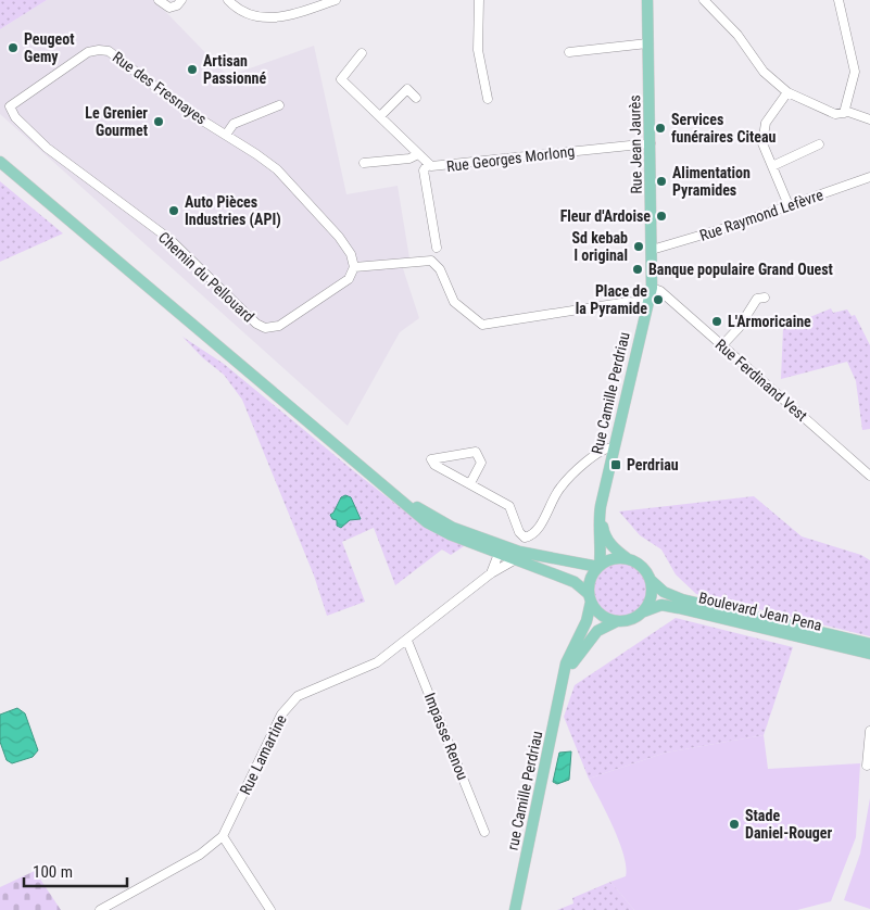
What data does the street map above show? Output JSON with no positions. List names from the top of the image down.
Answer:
{
  "streets": {
    "main road": [
      "Rue Jean Jaurès",
      "Rue Camille Perdriau",
      "Boulevard Jean Pena",
      "rue Camille Perdriau"
    ],
    "street": [
      "Rue des Fresnayes",
      "Rue Georges Morlong",
      "Rue Raymond Lefèvre",
      "Chemin du Pellouard",
      "Rue Ferdinand Vest",
      "Impasse Renou",
      "Rue Lamartine"
    ]
  },
  "crossings": [
    ["Rue des Fresnayes", "Chemin du Pellouard"],
    ["Rue Jean Jaurès", "Rue Georges Morlong"],
    ["Rue Jean Jaurès", "Rue Raymond Lefèvre"],
    ["Rue Jean Jaurès", "Rue Ferdinand Vest"],
    ["Rue Jean Jaurès", "Rue Camille Perdriau"],
    ["Rue Ferdinand Vest", "Rue Camille Perdriau"],
    ["Rue Camille Perdriau", "Boulevard Jean Pena"],
    ["Rue Camille Perdriau", "rue Camille Perdriau"],
    ["Boulevard Jean Pena", "rue Camille Perdriau"],
    ["Impasse Renou", "Rue Lamartine"]
  ],
  "places": {
    "other": [
      "Peugeot Gemy",
      "Artisan Passionné",
      "Le Grenier Gourmet",
      "Services funéraires Citeau",
      "Alimentation Pyramides",
      "Auto Pièces Industries (API)",
      "Fleur d'Ardoise",
      "Sd kebab l original",
      "Banque populaire Grand Ouest",
      "Place de la Pyramide",
      "L'Armoricaine",
      "Stade Daniel-Rouger"
    ],
    "transit": ["Perdriau"]
  },
  "scale_bar": "100 m"
}
